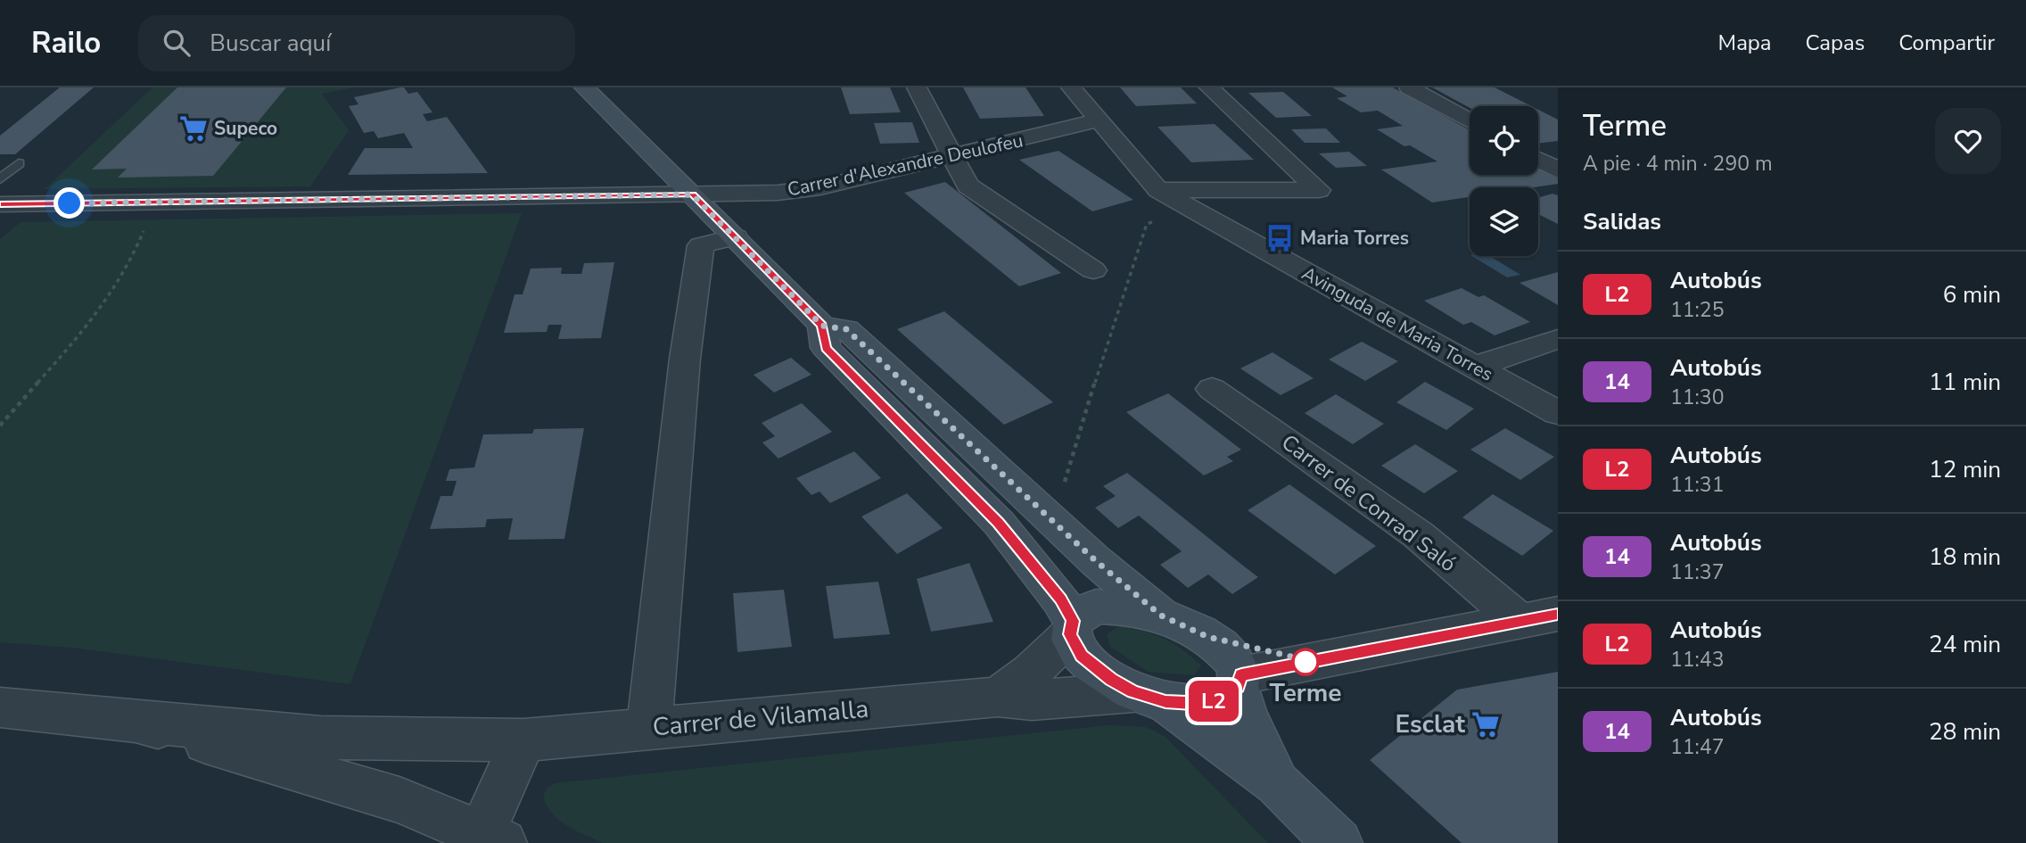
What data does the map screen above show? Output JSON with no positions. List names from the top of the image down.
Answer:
{
  "streets": {
    "street": [
      "Carrer d'Alexandre Deulofeu",
      "Avinguda de Maria Torres",
      "Carrer de Conrad Saló",
      "Carrer de Vilamalla"
    ]
  },
  "crossings": [
    ["Carrer d'Alexandre Deulofeu", "Avinguda de Maria Torres"]
  ],
  "places": {
    "supermarket": ["Supeco", "Esclat"],
    "bus stop": ["Maria Torres"],
    "other": ["Terme"]
  },
  "lines": ["bus line L2"],
  "page": {
    "header": "Railo",
    "search": "Buscar aquí",
    "nav": ["Mapa", "Capas", "Compartir"],
    "on_map": "L2",
    "heading": [
      ["Terme", "A pie · 4 min · 290 m"],
      "Salidas"
    ],
    "list": [
      {
        "mark": "L2",
        "name": "Autobús",
        "note": "11:25",
        "value": "6 min"
      },
      {
        "mark": "14",
        "name": "Autobús",
        "note": "11:30",
        "value": "11 min"
      },
      {
        "mark": "L2",
        "name": "Autobús",
        "note": "11:31",
        "value": "12 min"
      },
      {
        "mark": "14",
        "name": "Autobús",
        "note": "11:37",
        "value": "18 min"
      },
      {
        "mark": "L2",
        "name": "Autobús",
        "note": "11:43",
        "value": "24 min"
      },
      {
        "mark": "14",
        "name": "Autobús",
        "note": "11:47",
        "value": "28 min"
      }
    ]
  }
}
